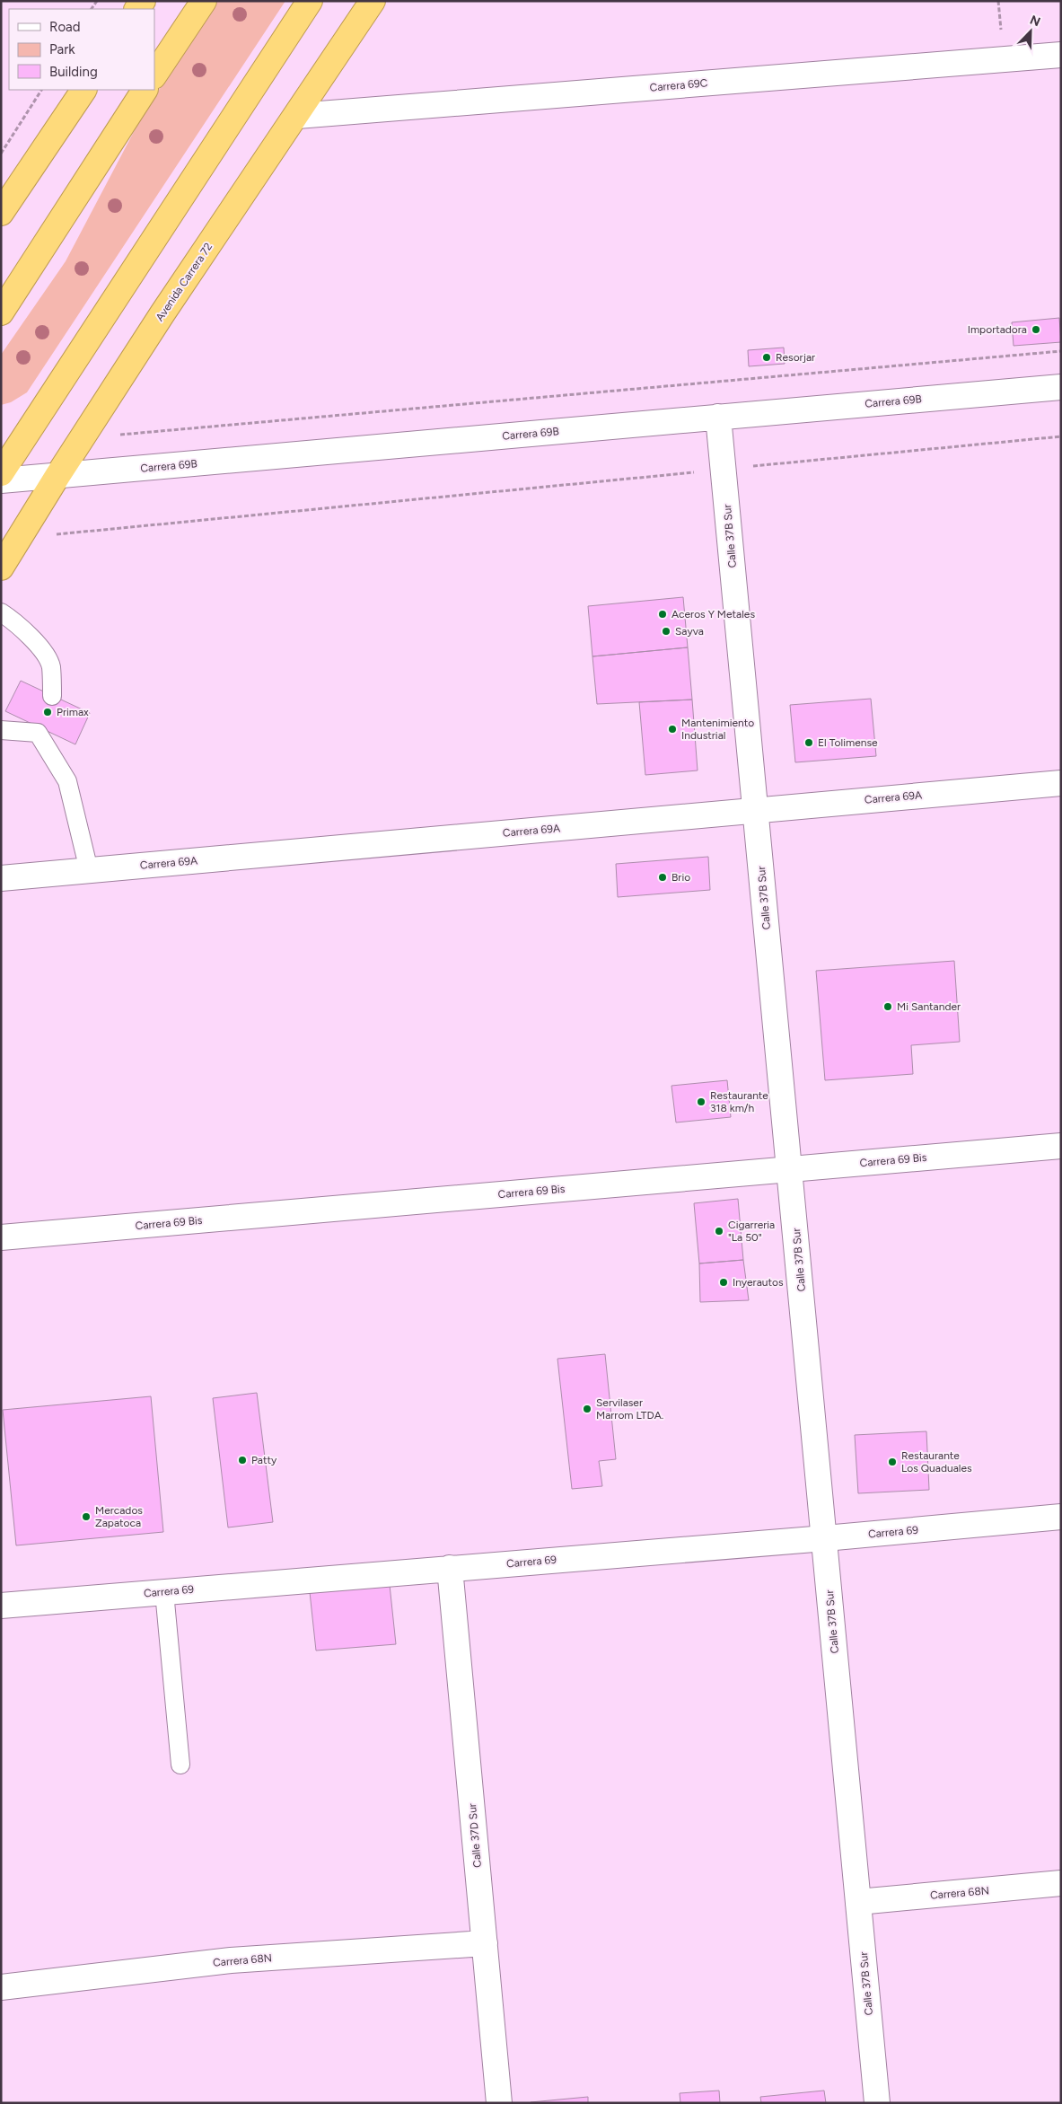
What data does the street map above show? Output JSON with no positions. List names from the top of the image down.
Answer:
{
  "streets": {
    "highway": ["Avenida Carrera 72"],
    "street": [
      "Carrera 69C",
      "Carrera 69B",
      "Calle 37B Sur",
      "Carrera 69A",
      "Carrera 69 Bis",
      "Carrera 69",
      "Calle 37D Sur",
      "Carrera 68N"
    ]
  },
  "crossings": [
    ["Carrera 69C", "Avenida Carrera 72"],
    ["Avenida Carrera 72", "Carrera 69B"],
    ["Carrera 69B", "Calle 37B Sur"],
    ["Calle 37B Sur", "Carrera 69A"],
    ["Calle 37B Sur", "Carrera 69 Bis"],
    ["Calle 37B Sur", "Carrera 69"],
    ["Calle 37B Sur", "Carrera 68N"],
    ["Carrera 69", "Calle 37D Sur"],
    ["Calle 37D Sur", "Carrera 68N"]
  ],
  "places": [
    "Importadora",
    "Resorjar",
    "Aceros Y Metales",
    "Sayva",
    "Primax",
    "Mantenimiento Industrial",
    "El Tolimense",
    "Brio",
    "Mi Santander",
    "Restaurante 318 km/h",
    "Cigarreria \"La 50\"",
    "Inyerautos",
    "Servilaser Marrom LTDA.",
    "Patty",
    "Restaurante Los Quaduales",
    "Mercados Zapatoca"
  ],
  "legend": ["Road", "Park", "Building"],
  "north": "top right"
}
